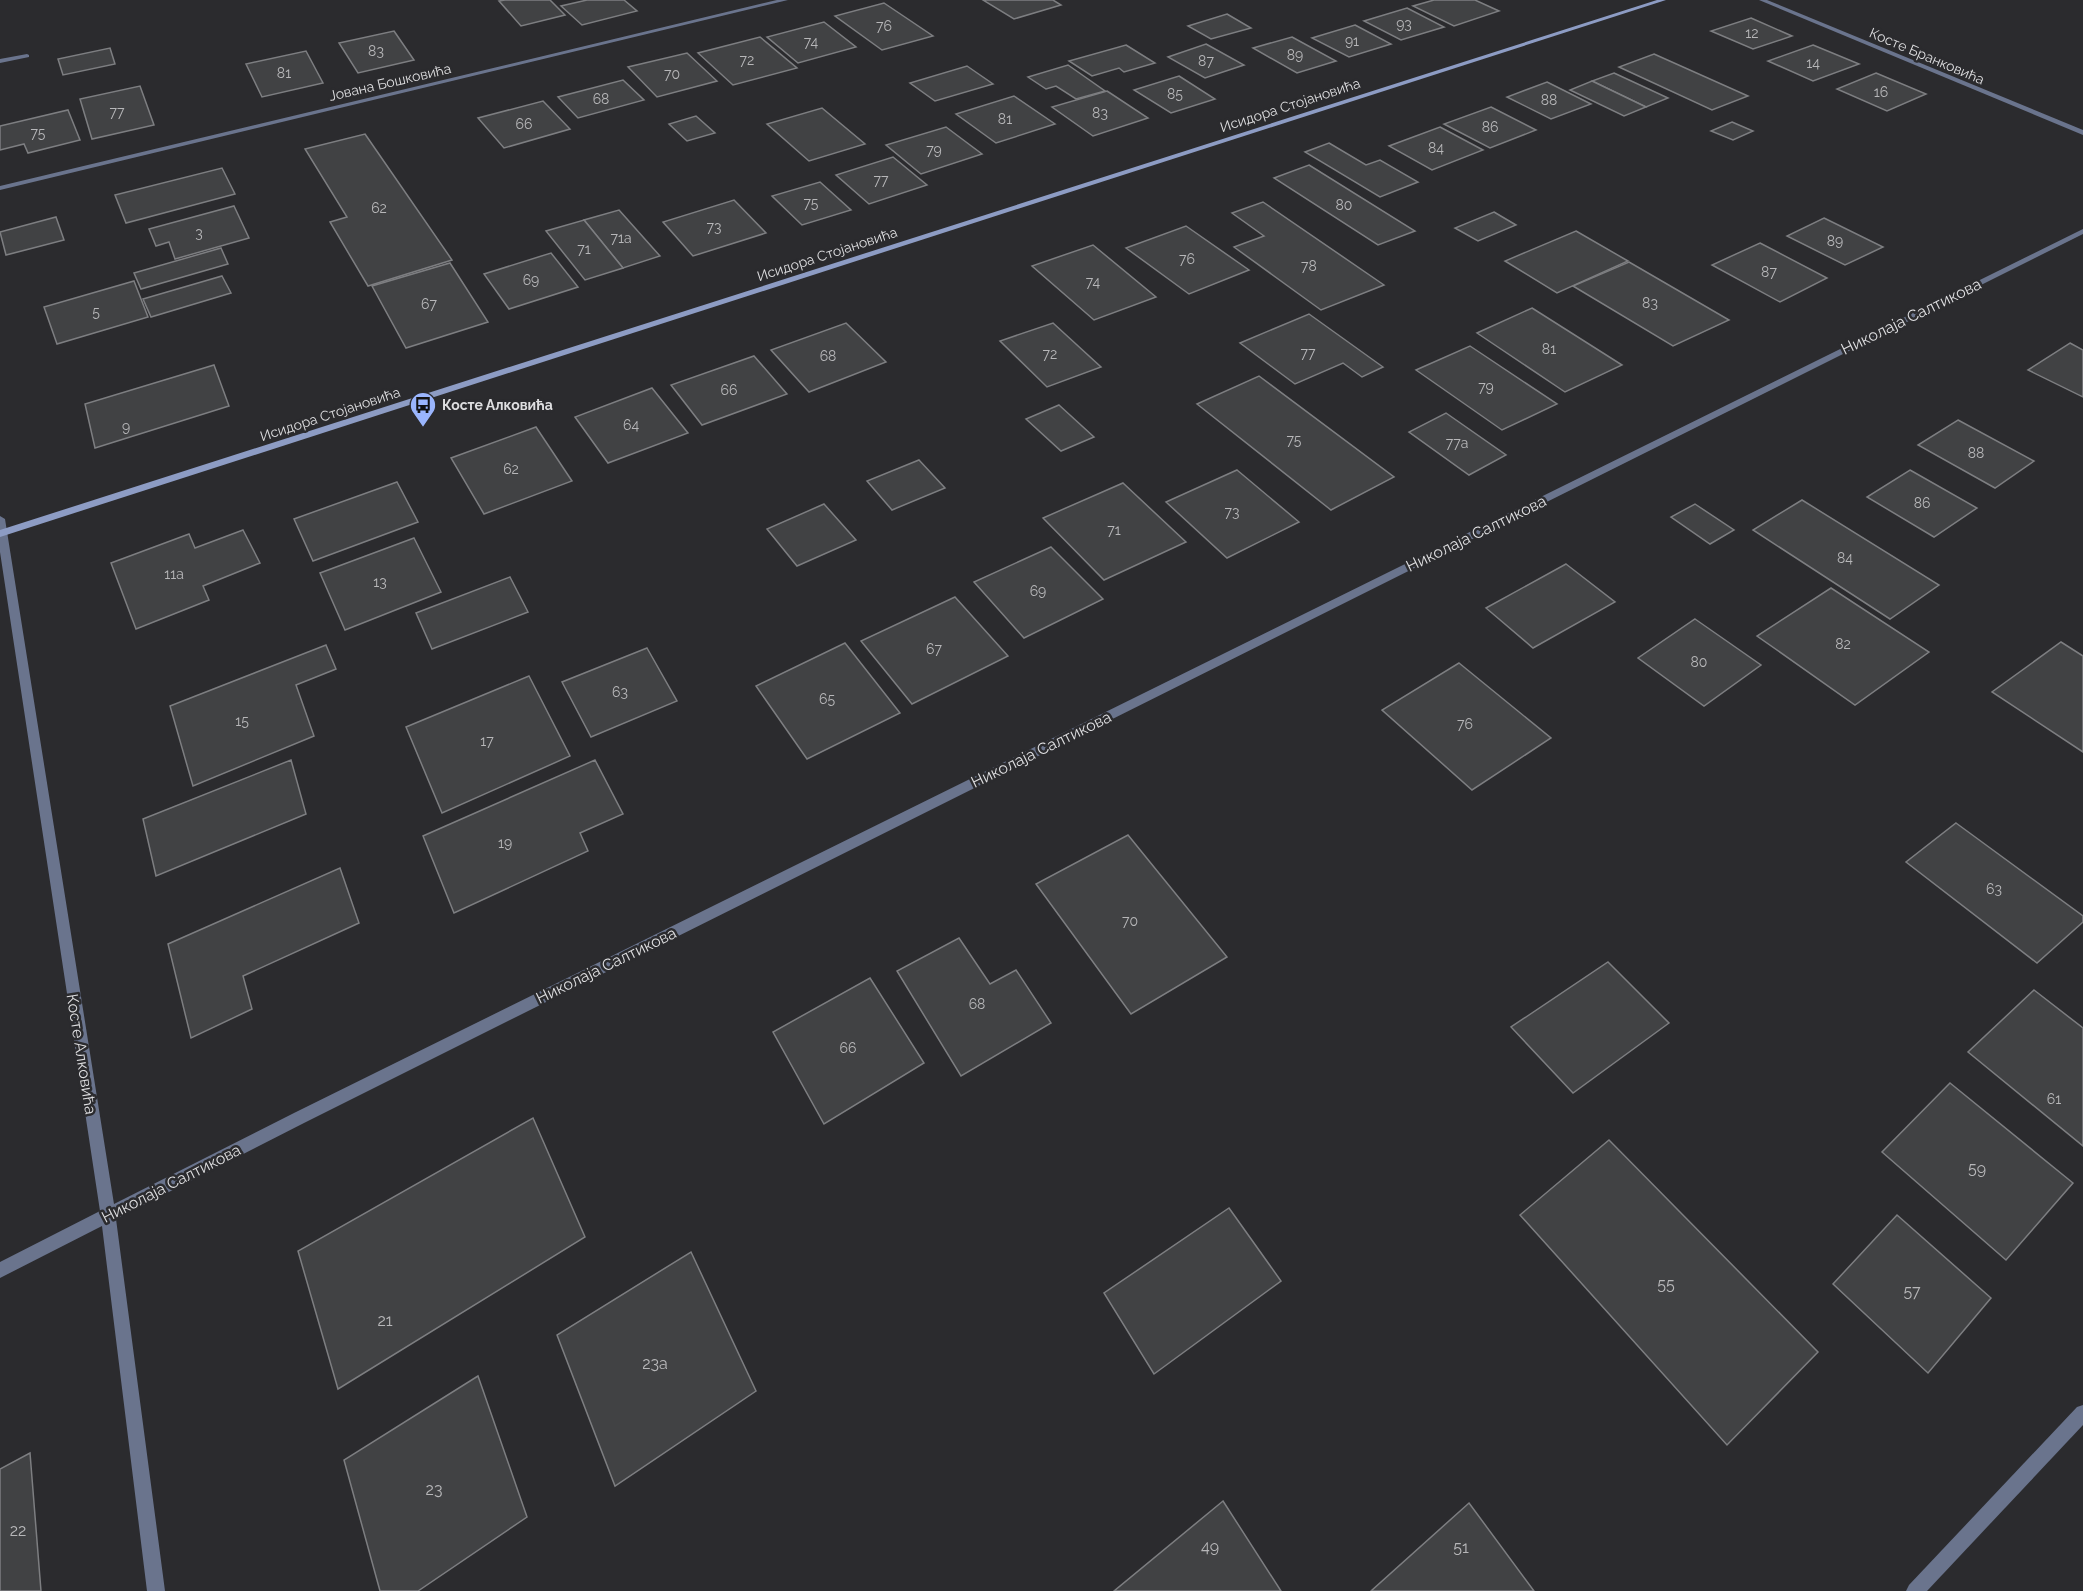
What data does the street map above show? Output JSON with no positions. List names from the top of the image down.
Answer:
{
  "streets": {
    "street": [
      "Косте Бранковића",
      "Јована Бошковића",
      "Исидора Стојановића",
      "Николаја Салтикова",
      "Косте Алковића"
    ]
  },
  "crossings": [
    ["Исидора Стојановића", "Косте Алковића"],
    ["Николаја Салтикова", "Косте Алковића"]
  ],
  "places": {
    "bus stop": ["Косте Алковића"]
  },
  "house_numbers": [
    "93",
    "76",
    "12",
    "91",
    "74",
    "83",
    "89",
    "72",
    "87",
    "14",
    "81",
    "70",
    "16",
    "85",
    "68",
    "88",
    "77",
    "83",
    "81",
    "66",
    "86",
    "75",
    "84",
    "79",
    "77",
    "75",
    "80",
    "62",
    "73",
    "3",
    "71a",
    "89",
    "71",
    "76",
    "78",
    "87",
    "69",
    "74",
    "83",
    "67",
    "5",
    "81",
    "77",
    "72",
    "68",
    "79",
    "66",
    "64",
    "9",
    "75",
    "77a",
    "88",
    "62",
    "86",
    "73",
    "71",
    "84",
    "11a",
    "13",
    "69",
    "82",
    "67",
    "80",
    "63",
    "65",
    "15",
    "76",
    "17",
    "19",
    "63",
    "70",
    "68",
    "66",
    "61",
    "59",
    "55",
    "57",
    "21",
    "23a",
    "23",
    "22",
    "49",
    "51"
  ]
}
